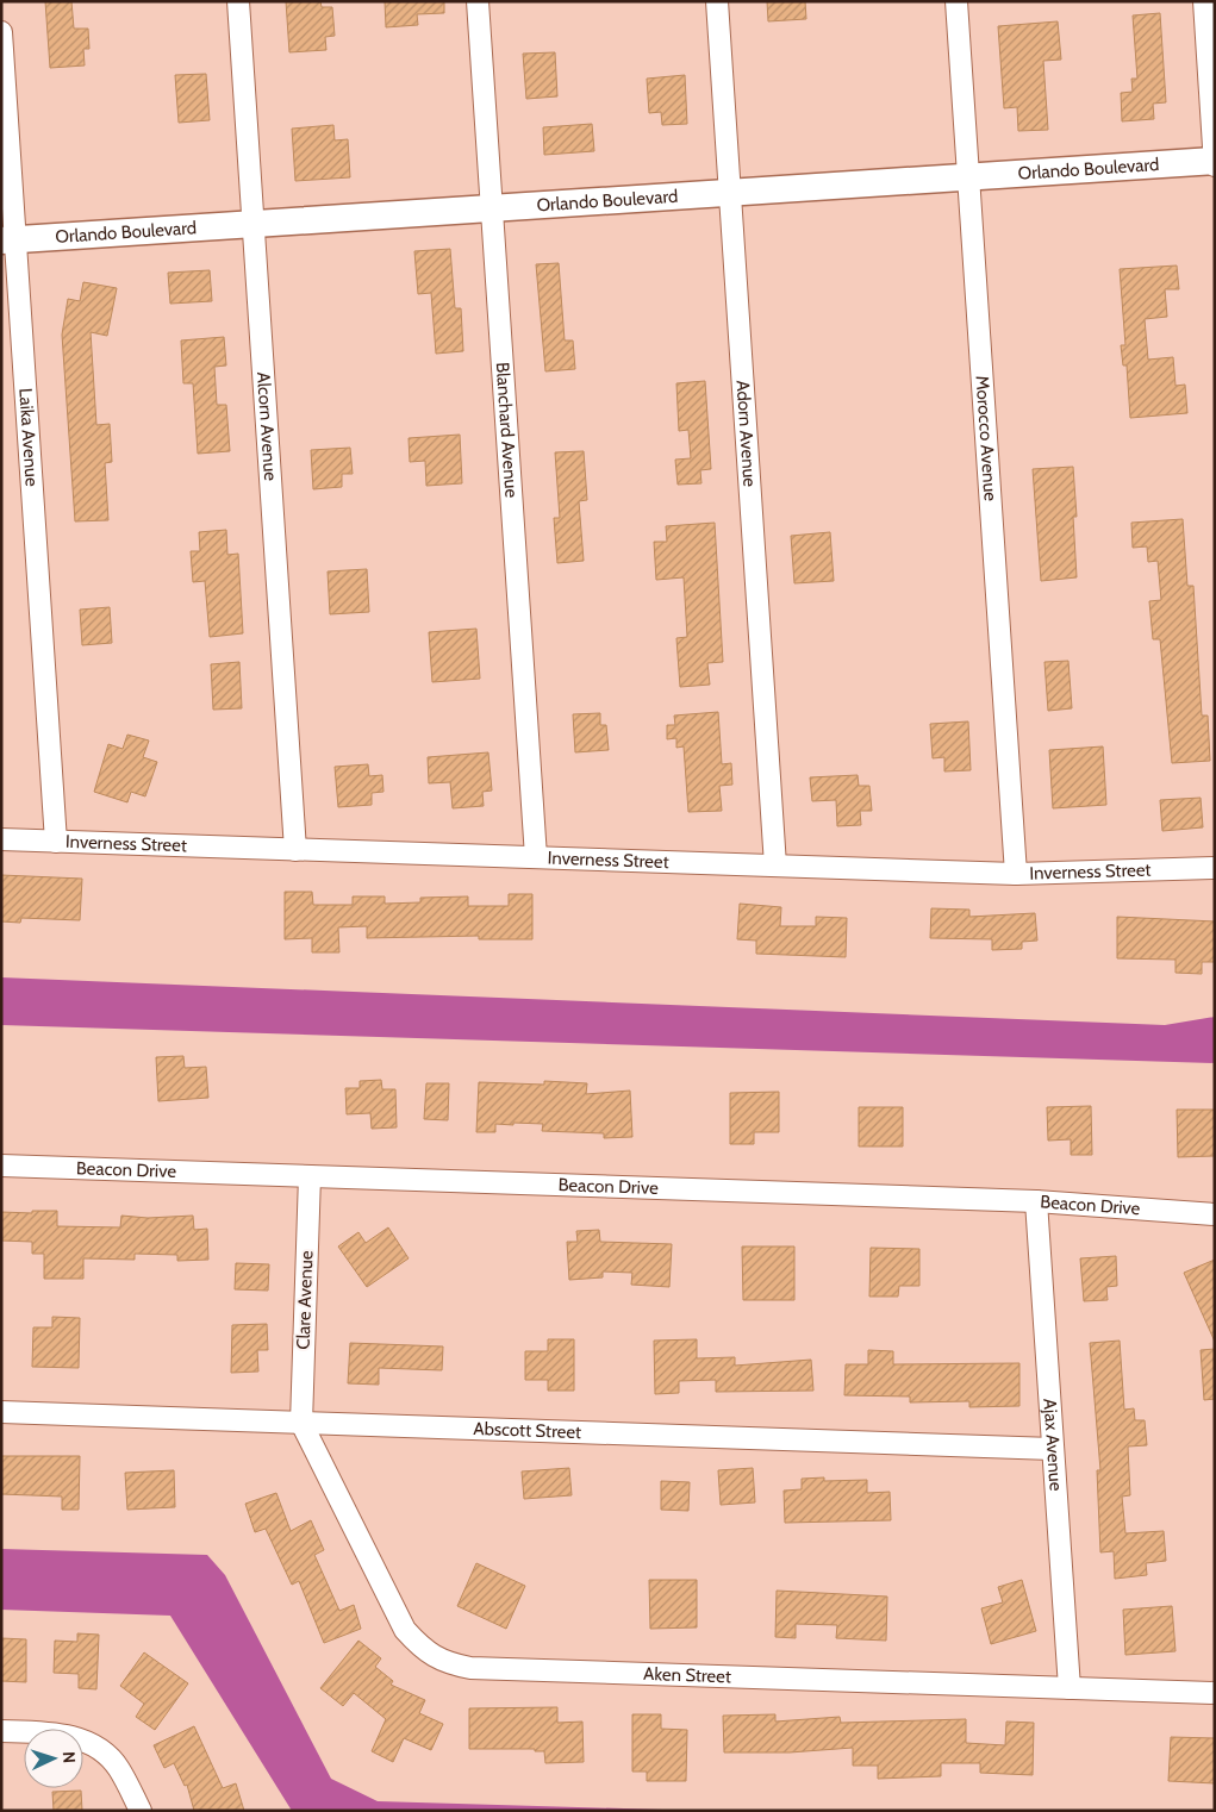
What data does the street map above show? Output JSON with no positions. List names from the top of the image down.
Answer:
{
  "streets": {
    "street": [
      "Orlando Boulevard",
      "Alcorn Avenue",
      "Blanchard Avenue",
      "Adorn Avenue",
      "Laika Avenue",
      "Morocco Avenue",
      "Inverness Street",
      "Beacon Drive",
      "Clare Avenue",
      "Abscott Street",
      "Ajax Avenue",
      "Aken Street"
    ]
  },
  "crossings": [
    ["Orlando Boulevard", "Alcorn Avenue"],
    ["Orlando Boulevard", "Blanchard Avenue"],
    ["Orlando Boulevard", "Adorn Avenue"],
    ["Orlando Boulevard", "Laika Avenue"],
    ["Orlando Boulevard", "Morocco Avenue"],
    ["Alcorn Avenue", "Inverness Street"],
    ["Blanchard Avenue", "Inverness Street"],
    ["Adorn Avenue", "Inverness Street"],
    ["Laika Avenue", "Inverness Street"],
    ["Morocco Avenue", "Inverness Street"],
    ["Beacon Drive", "Clare Avenue"],
    ["Beacon Drive", "Ajax Avenue"],
    ["Clare Avenue", "Abscott Street"],
    ["Clare Avenue", "Aken Street"],
    ["Abscott Street", "Ajax Avenue"],
    ["Abscott Street", "Aken Street"],
    ["Ajax Avenue", "Aken Street"]
  ],
  "north": "right"
}
